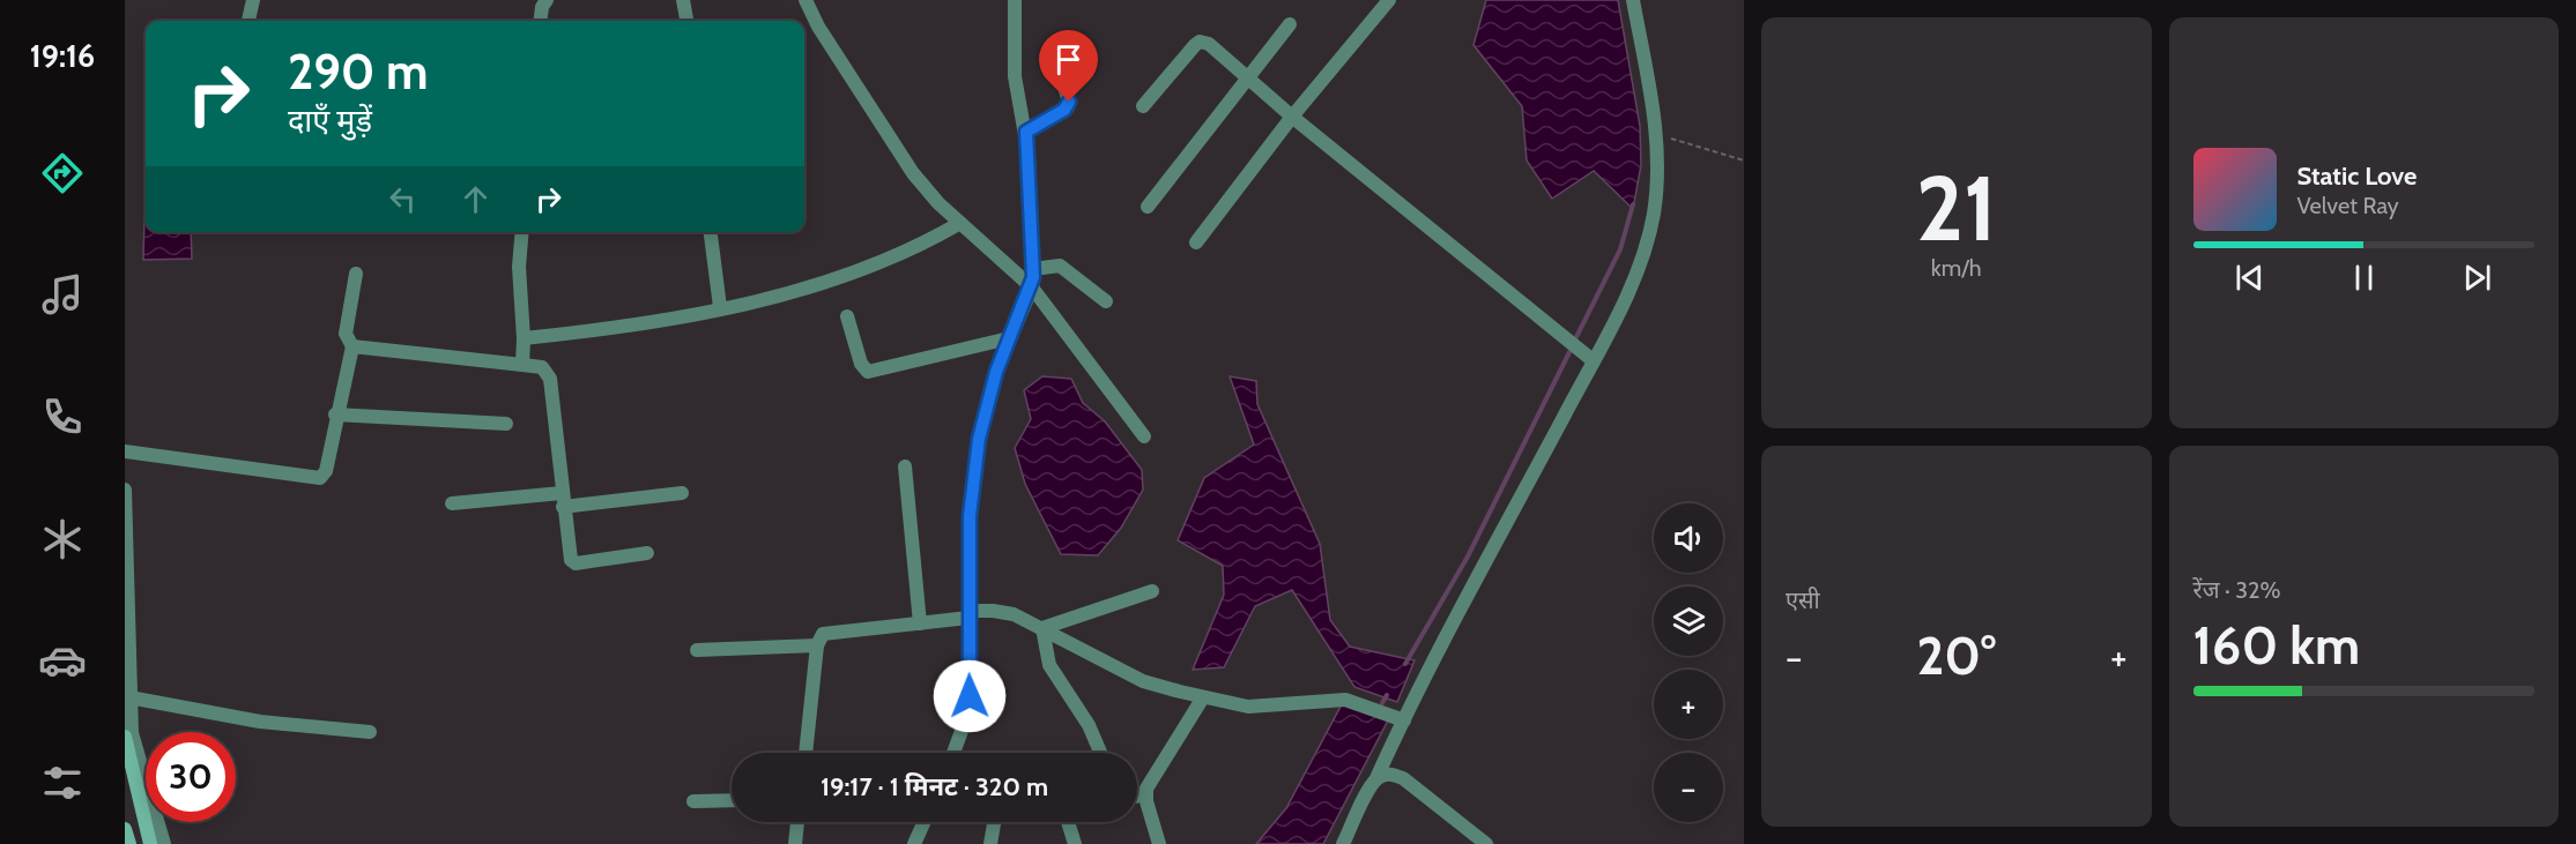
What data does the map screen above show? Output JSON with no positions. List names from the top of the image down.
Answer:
{
  "page": {
    "tabs": "19:16",
    "tile": [
      ["21", "km/h"],
      "एसी",
      ["रेंज · 32%", "160 km"]
    ],
    "turn": ["290 m", "दाएँ मुड़ें"],
    "song": ["Static Love", "Velvet Ray"],
    "map_buttons": ["+", "−"],
    "heat": ["−", "20°", "+"],
    "limit": "30",
    "trip": "19:17 · 1 मिनट · 320 m"
  }
}
